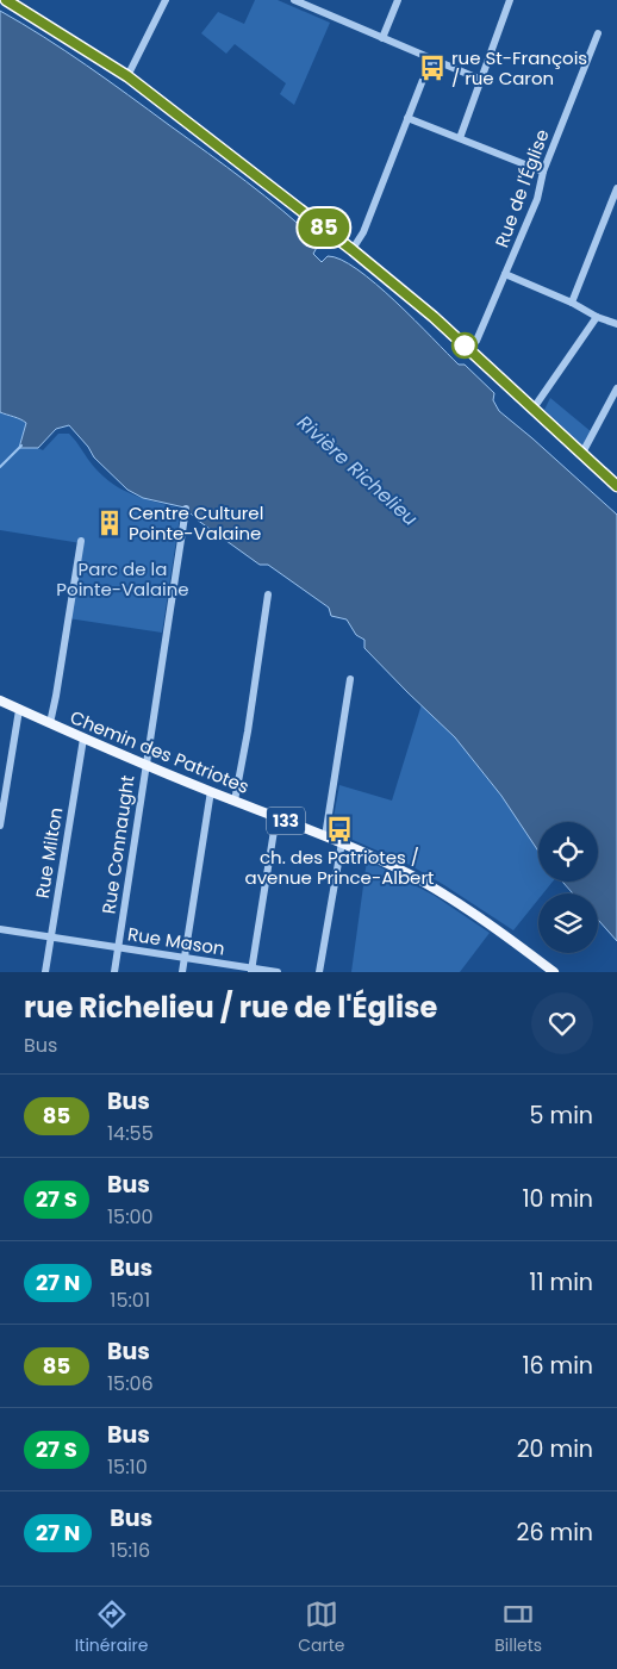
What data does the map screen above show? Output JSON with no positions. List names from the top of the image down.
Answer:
{
  "streets": {
    "main road": ["Chemin des Patriotes", "133"],
    "street": [
      "Rue de l'Église",
      "Rue Connaught",
      "Rue Milton",
      "Rue Mason"
    ]
  },
  "crossings": [
    ["Chemin des Patriotes", "Rue Connaught"],
    ["Chemin des Patriotes", "Rue Milton"],
    ["Rue Connaught", "Rue Mason"],
    ["Rue Milton", "Rue Mason"]
  ],
  "water": ["Rivière Richelieu"],
  "parks": ["Parc de la Pointe-Valaine"],
  "places": {
    "bus stop": ["rue St-François / rue Caron", "ch. des Patriotes / avenue Prince-Albert"],
    "building": ["Centre Culturel Pointe-Valaine"]
  },
  "lines": ["bus line 85"],
  "page": {
    "on_map": "85",
    "heading": ["rue Richelieu / rue de l'Église", "Bus"],
    "list": [
      {
        "mark": "85",
        "name": "Bus",
        "note": "14:55",
        "value": "5 min"
      },
      {
        "mark": "27 S",
        "name": "Bus",
        "note": "15:00",
        "value": "10 min"
      },
      {
        "mark": "27 N",
        "name": "Bus",
        "note": "15:01",
        "value": "11 min"
      },
      {
        "mark": "85",
        "name": "Bus",
        "note": "15:06",
        "value": "16 min"
      },
      {
        "mark": "27 S",
        "name": "Bus",
        "note": "15:10",
        "value": "20 min"
      },
      {
        "mark": "27 N",
        "name": "Bus",
        "note": "15:16",
        "value": "26 min"
      }
    ],
    "tabs": ["Itinéraire", "Carte", "Billets"]
  }
}
